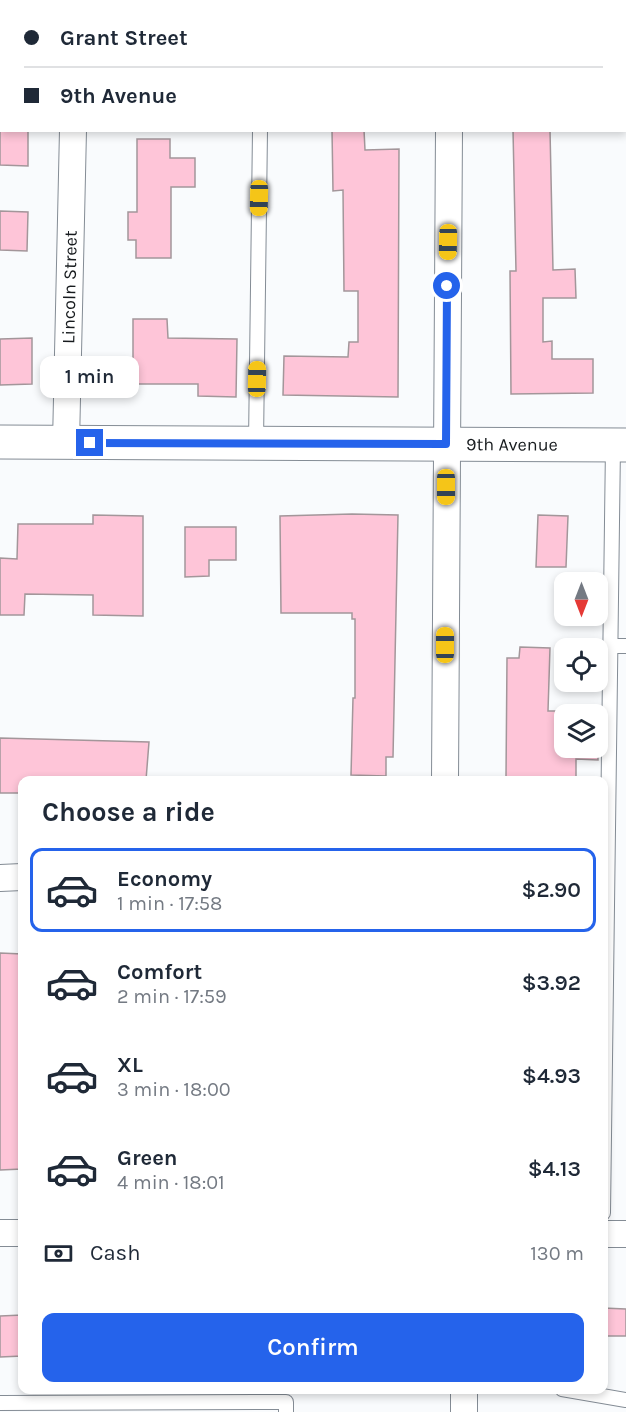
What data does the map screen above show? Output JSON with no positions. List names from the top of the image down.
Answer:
{
  "streets": {
    "main road": ["9th Avenue"],
    "street": ["Lincoln Street"]
  },
  "crossings": [
    ["Lincoln Street", "9th Avenue"]
  ],
  "north": "bottom",
  "page": {
    "banner": ["Grant Street", "9th Avenue"],
    "bubble": "1 min",
    "heading": "Choose a ride",
    "list": [
      {
        "name": "Economy",
        "note": "1 min · 17:58",
        "value": "$2.90"
      },
      {
        "name": "Comfort",
        "note": "2 min · 17:59",
        "value": "$3.92"
      },
      {
        "name": "XL",
        "note": "3 min · 18:00",
        "value": "$4.93"
      },
      {
        "name": "Green",
        "note": "4 min · 18:01",
        "value": "$4.13"
      }
    ],
    "pay": ["Cash", "130 m"],
    "buttons": "Confirm"
  }
}
